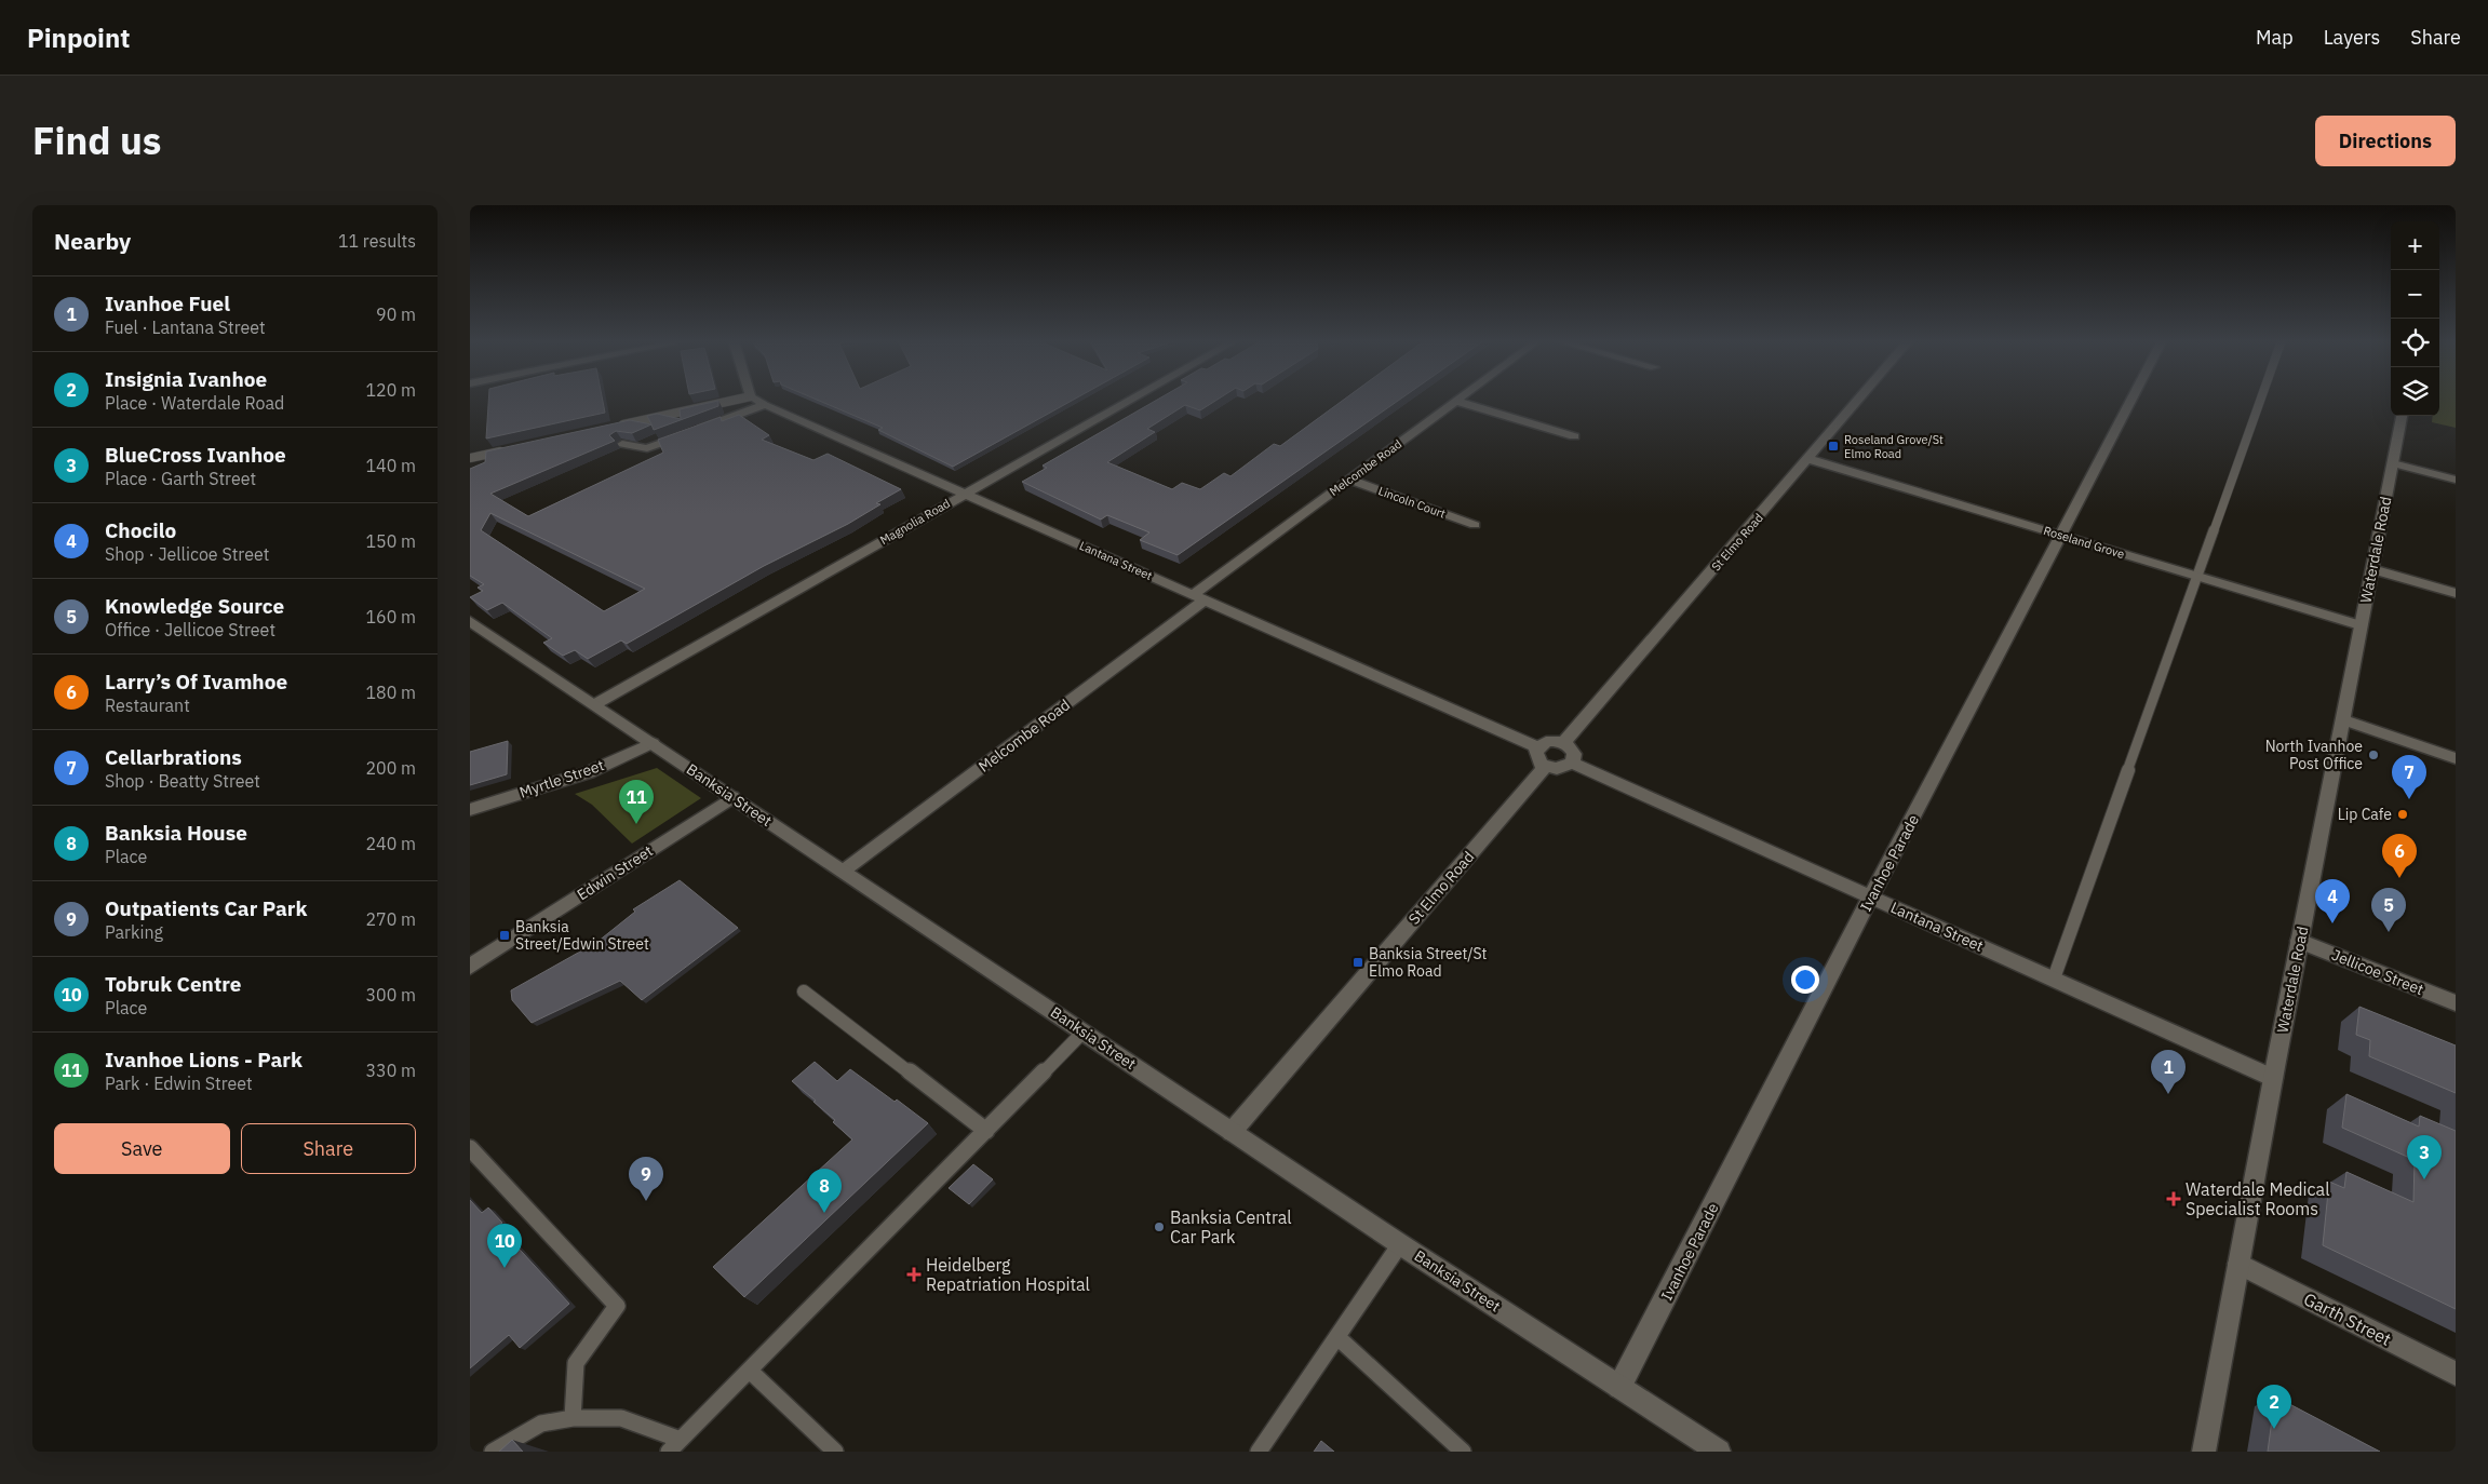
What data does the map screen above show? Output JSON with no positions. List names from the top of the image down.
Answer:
{
  "streets": {
    "street": [
      "Melcombe Road",
      "Lincoln Court",
      "Magnolia Road",
      "St Elmo Road",
      "Roseland Grove",
      "Waterdale Road",
      "Lantana Street",
      "Myrtle Street",
      "Banksia Street",
      "Ivanhoe Parade",
      "Edwin Street",
      "Jellicoe Street",
      "Garth Street"
    ]
  },
  "crossings": [
    ["Melcombe Road", "Lincoln Court"],
    ["Melcombe Road", "Lantana Street"],
    ["Melcombe Road", "Banksia Street"],
    ["Magnolia Road", "Lantana Street"],
    ["Magnolia Road", "Banksia Street"],
    ["St Elmo Road", "Roseland Grove"],
    ["St Elmo Road", "Lantana Street"],
    ["St Elmo Road", "Banksia Street"],
    ["Roseland Grove", "Waterdale Road"],
    ["Roseland Grove", "Ivanhoe Parade"],
    ["Waterdale Road", "Lantana Street"],
    ["Waterdale Road", "Jellicoe Street"],
    ["Waterdale Road", "Garth Street"],
    ["Lantana Street", "Ivanhoe Parade"],
    ["Myrtle Street", "Banksia Street"],
    ["Banksia Street", "Ivanhoe Parade"],
    ["Banksia Street", "Edwin Street"]
  ],
  "places": {
    "transit": ["Roseland Grove/St Elmo Road", "Banksia Street/Edwin Street", "Banksia Street/St Elmo Road"],
    "other": ["North Ivanhoe Post Office", "Lip Cafe", "Banksia Central Car Park"],
    "health": ["Waterdale Medical Specialist Rooms", "Heidelberg Repatriation Hospital"]
  },
  "page": {
    "header": "Pinpoint",
    "nav": ["Map", "Layers", "Share"],
    "title": "Find us",
    "buttons": [
      "Directions",
      ["Save", "Share"]
    ],
    "heading": ["Nearby", "11 results"],
    "map_buttons": ["+", "−"],
    "list": [
      {
        "mark": "1",
        "name": "Ivanhoe Fuel",
        "note": "Fuel · Lantana Street",
        "value": "90 m"
      },
      {
        "mark": "2",
        "name": "Insignia Ivanhoe",
        "note": "Place · Waterdale Road",
        "value": "120 m"
      },
      {
        "mark": "3",
        "name": "BlueCross Ivanhoe",
        "note": "Place · Garth Street",
        "value": "140 m"
      },
      {
        "mark": "4",
        "name": "Chocilo",
        "note": "Shop · Jellicoe Street",
        "value": "150 m"
      },
      {
        "mark": "5",
        "name": "Knowledge Source",
        "note": "Office · Jellicoe Street",
        "value": "160 m"
      },
      {
        "mark": "6",
        "name": "Larry’s Of Ivamhoe",
        "note": "Restaurant",
        "value": "180 m"
      },
      {
        "mark": "7",
        "name": "Cellarbrations",
        "note": "Shop · Beatty Street",
        "value": "200 m"
      },
      {
        "mark": "8",
        "name": "Banksia House",
        "note": "Place",
        "value": "240 m"
      },
      {
        "mark": "9",
        "name": "Outpatients Car Park",
        "note": "Parking",
        "value": "270 m"
      },
      {
        "mark": "10",
        "name": "Tobruk Centre",
        "note": "Place",
        "value": "300 m"
      },
      {
        "mark": "11",
        "name": "Ivanhoe Lions - Park",
        "note": "Park · Edwin Street",
        "value": "330 m"
      }
    ],
    "pins": [
      "7",
      "11",
      "6",
      "4",
      "5",
      "1",
      "3",
      "9",
      "8",
      "10",
      "2"
    ]
  }
}
